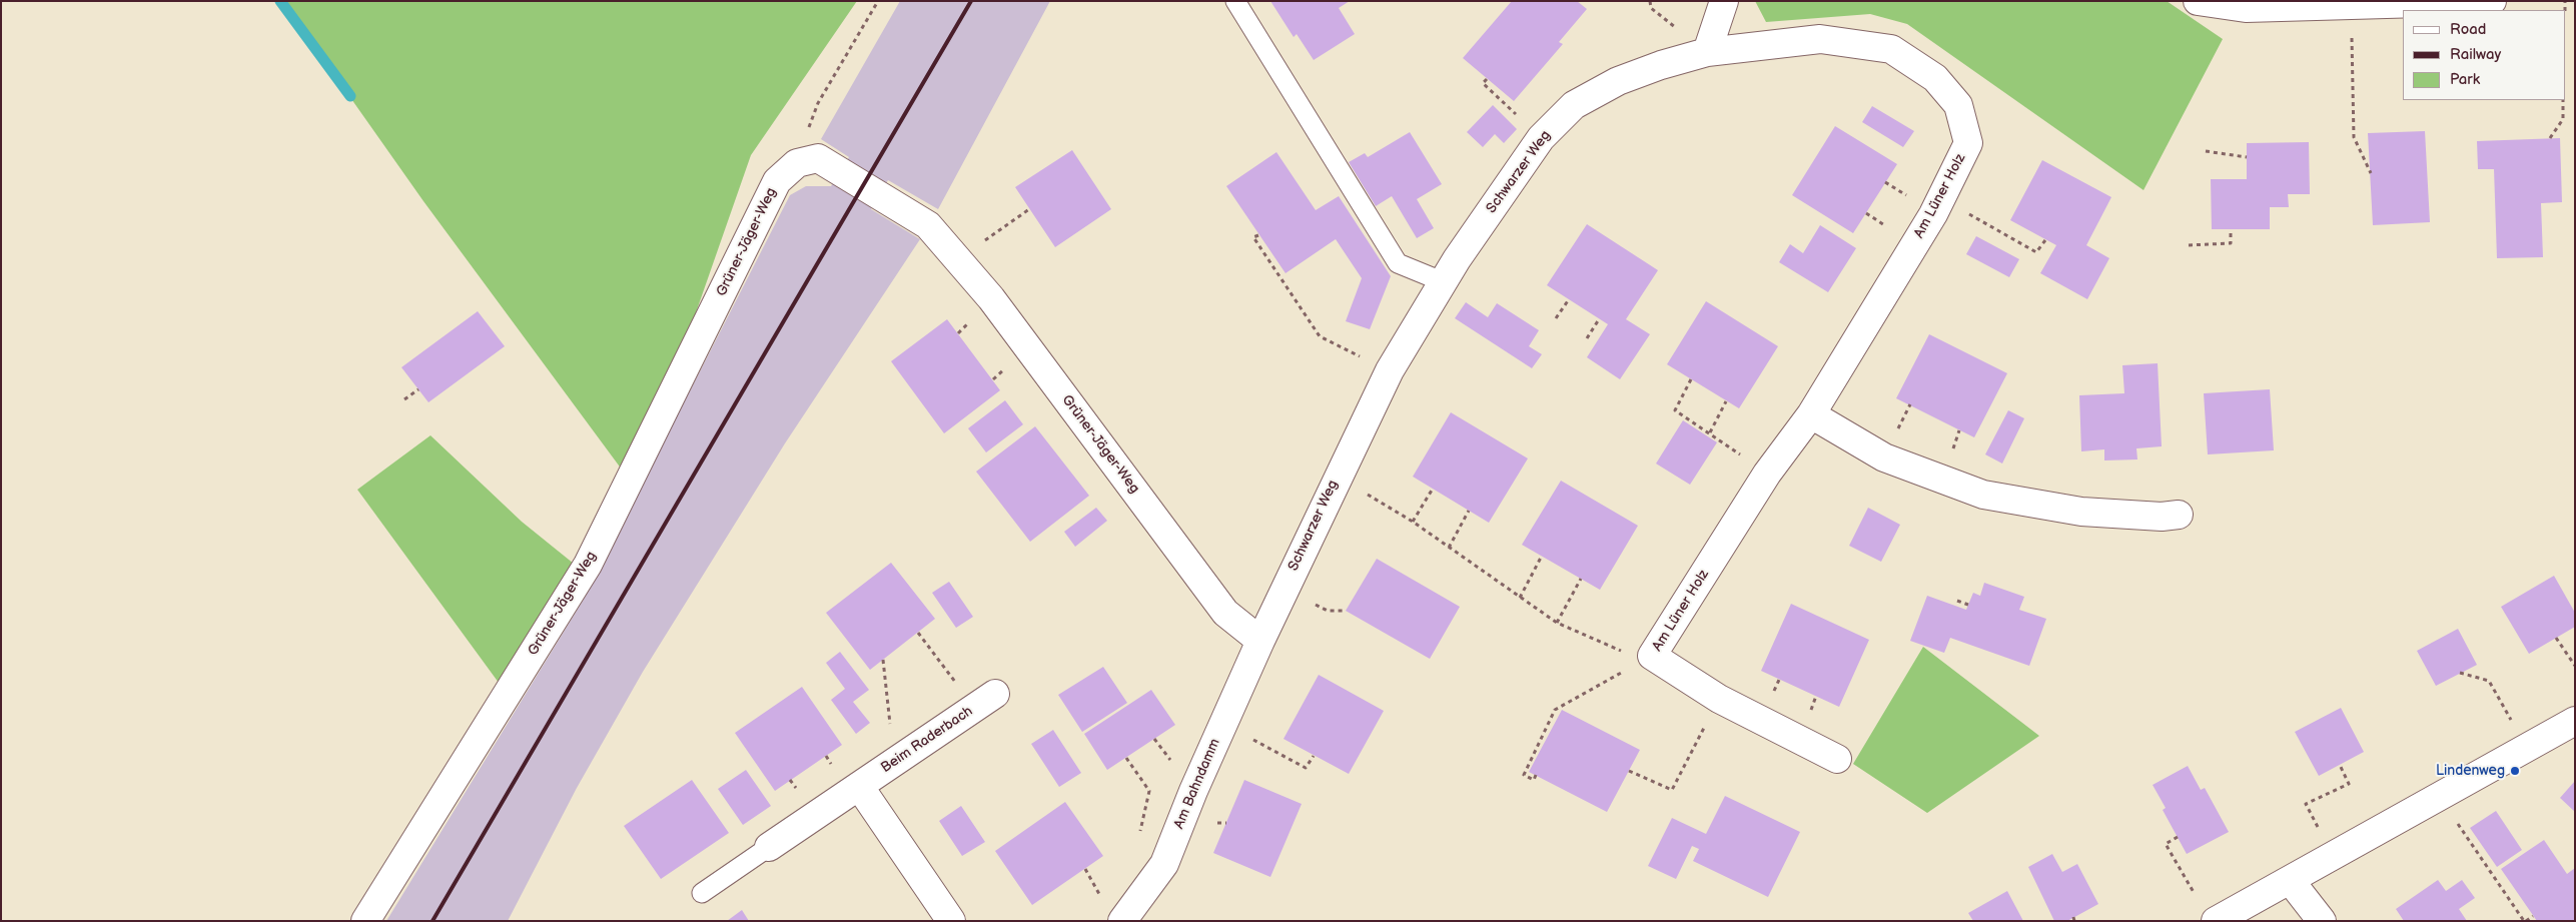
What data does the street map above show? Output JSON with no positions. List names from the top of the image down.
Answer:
{
  "streets": {
    "street": [
      "Schwarzer Weg",
      "Am Lüner Holz",
      "Grüner-Jäger-Weg",
      "Beim Raderbach",
      "Am Bahndamm"
    ]
  },
  "crossings": [
    ["Schwarzer Weg", "Am Lüner Holz"],
    ["Schwarzer Weg", "Grüner-Jäger-Weg"],
    ["Schwarzer Weg", "Am Bahndamm"],
    ["Grüner-Jäger-Weg", "Am Bahndamm"]
  ],
  "places": ["Lindenweg"],
  "legend": ["Road", "Railway", "Park"]
}
